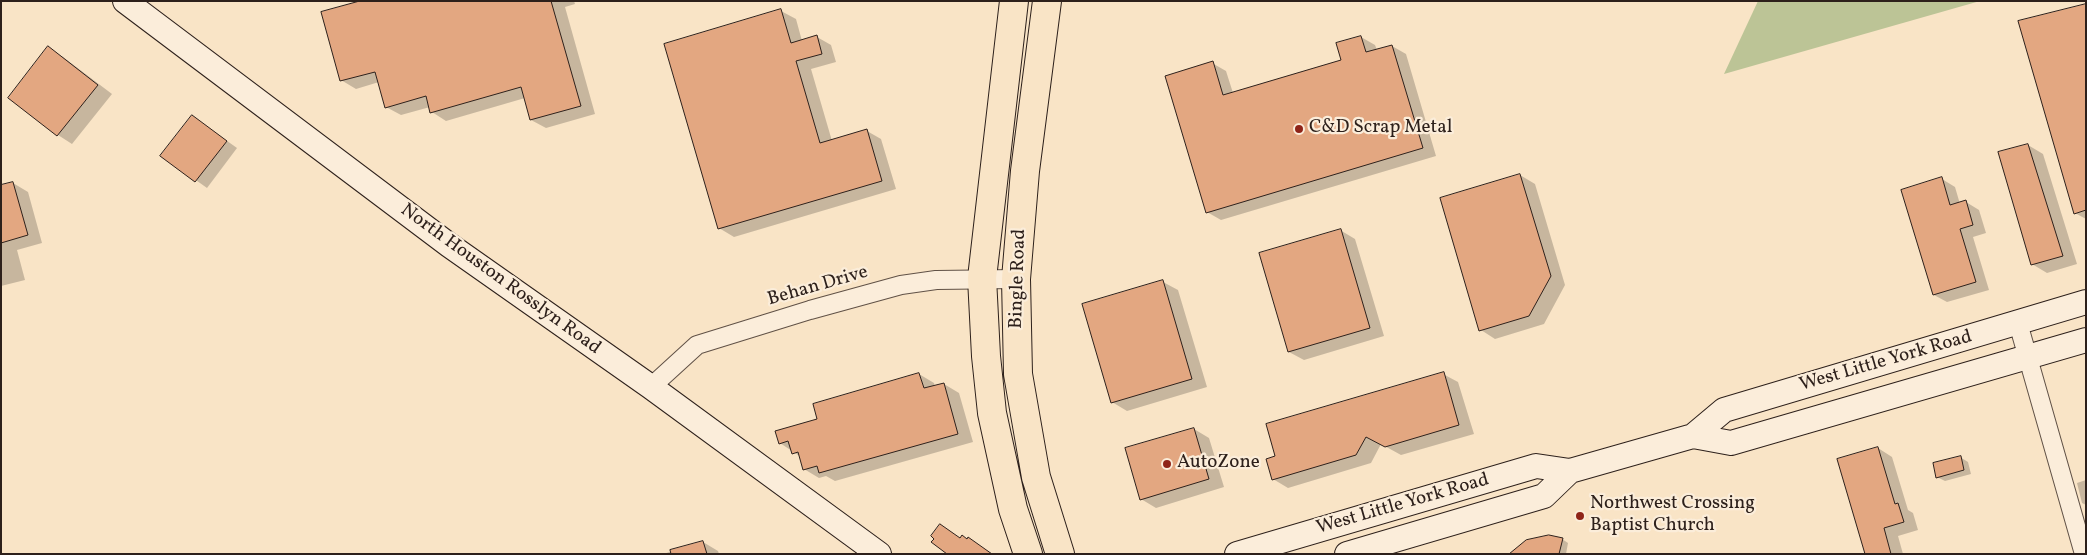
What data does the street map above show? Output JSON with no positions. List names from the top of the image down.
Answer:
{
  "streets": {
    "main road": ["Bingle Road", "North Houston Rosslyn Road", "West Little York Road"],
    "street": ["Behan Drive"]
  },
  "crossings": [
    ["Bingle Road", "Behan Drive"],
    ["North Houston Rosslyn Road", "Behan Drive"]
  ],
  "places": ["C&D Scrap Metal", "AutoZone", "Northwest Crossing Baptist Church"]
}
